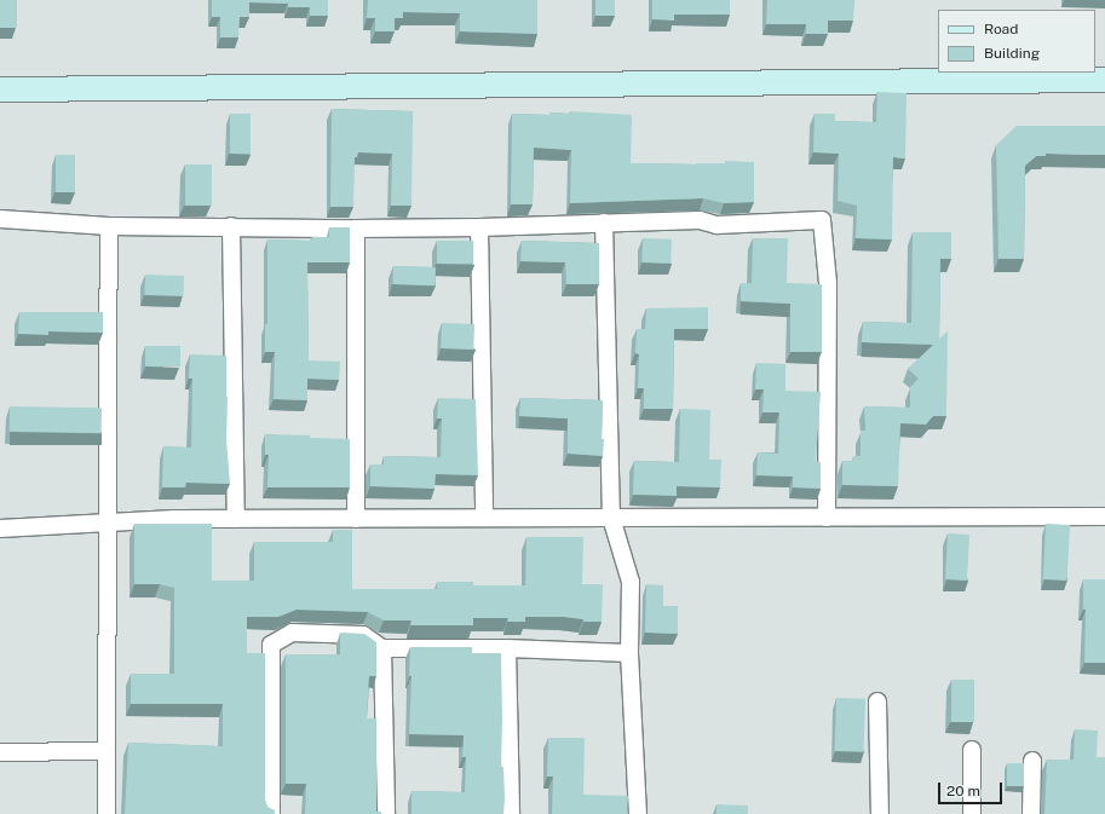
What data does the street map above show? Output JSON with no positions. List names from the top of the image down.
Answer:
{
  "legend": ["Road", "Building"],
  "scale_bar": "20 m"
}
